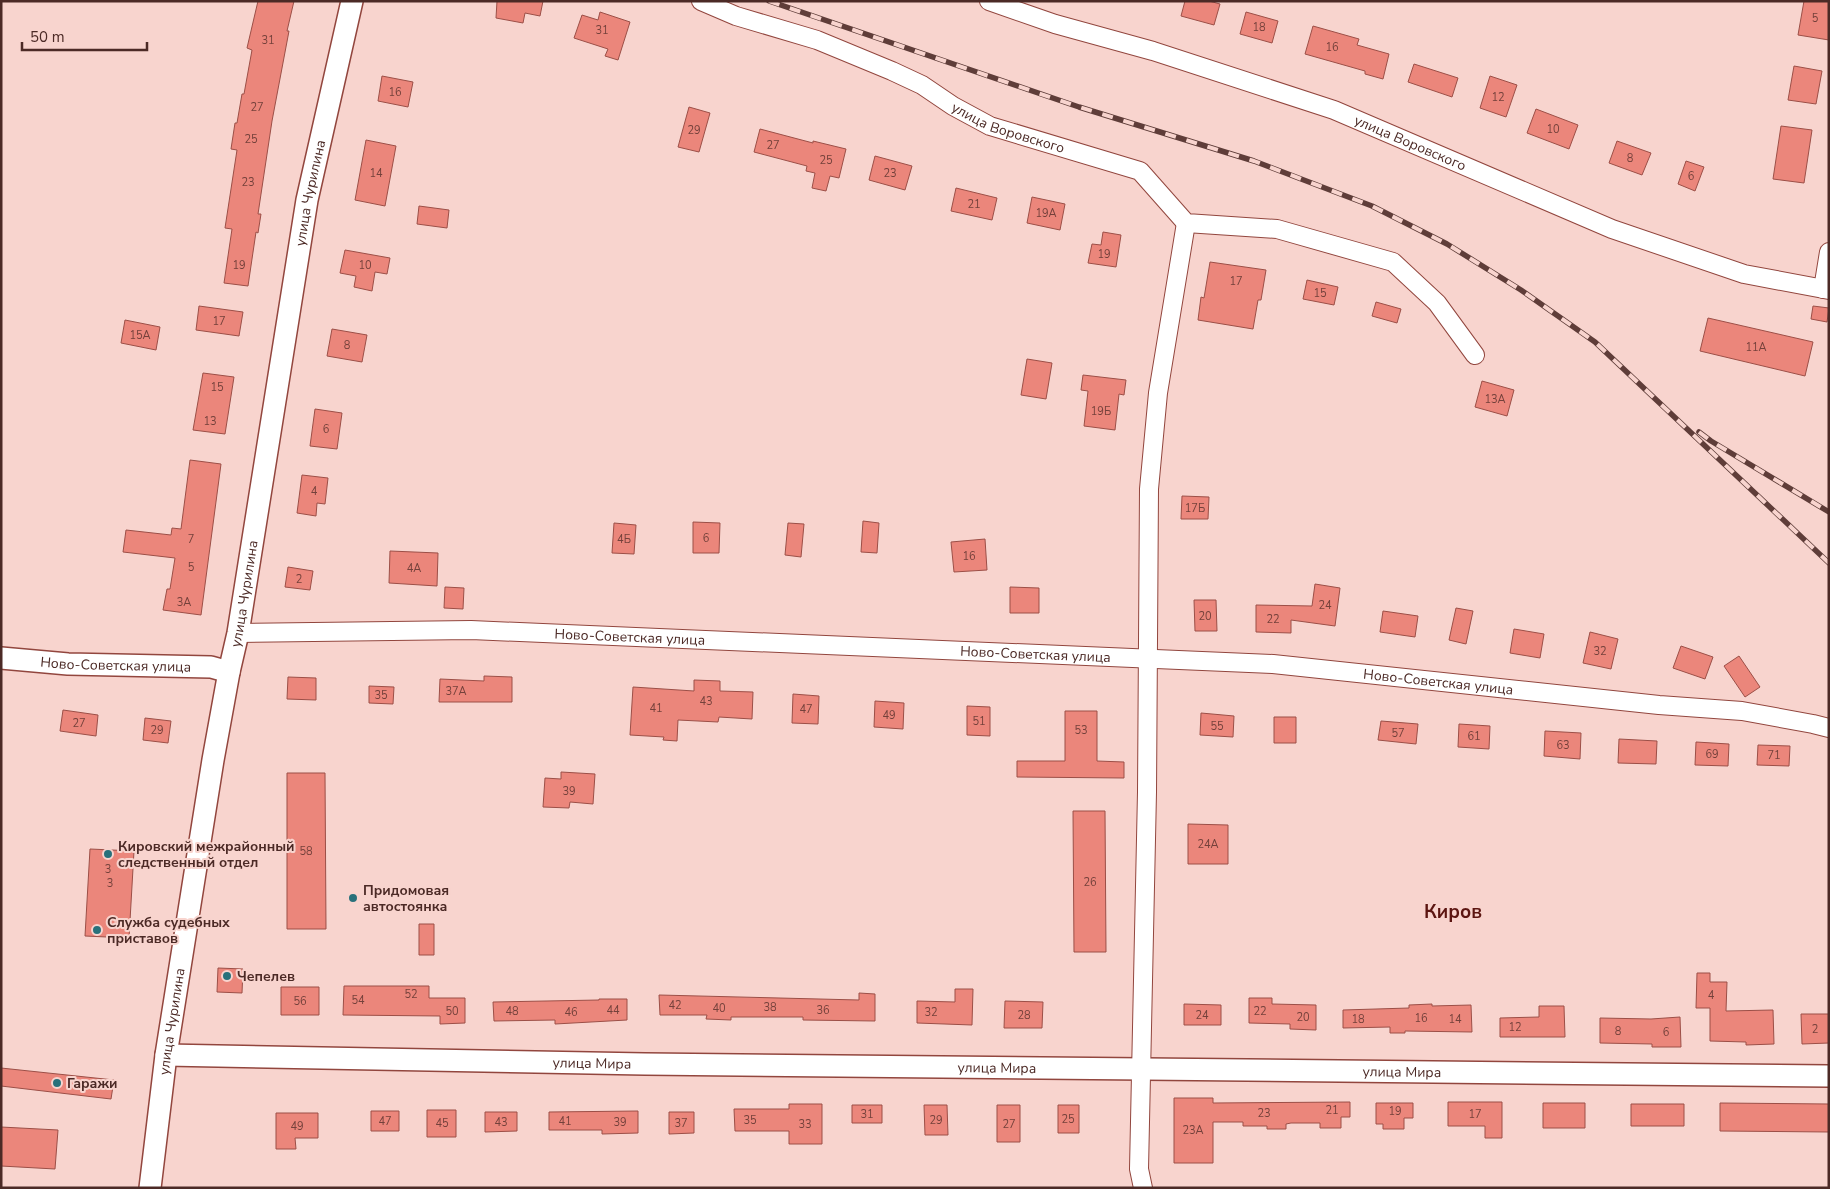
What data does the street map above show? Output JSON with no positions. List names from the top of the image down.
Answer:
{
  "streets": {
    "street": [
      "улица Воровского",
      "улица Чурилина",
      "Ново-Советская улица",
      "улица Мира"
    ]
  },
  "crossings": [
    ["улица Чурилина", "Ново-Советская улица"],
    ["улица Чурилина", "улица Мира"]
  ],
  "districts": ["Киров"],
  "places": [
    "Кировский межрайонный следственный отдел",
    "Придомовая автостоянка",
    "Служба судебных приставов",
    "Чепелев",
    "Гаражи"
  ],
  "house_numbers": [
    "5",
    "18",
    "31",
    "31",
    "16",
    "16",
    "12",
    "27",
    "10",
    "29",
    "25",
    "27",
    "8",
    "25",
    "14",
    "23",
    "6",
    "23",
    "21",
    "19А",
    "19",
    "19",
    "10",
    "17",
    "15",
    "17",
    "15А",
    "8",
    "11А",
    "15",
    "13А",
    "19Б",
    "13",
    "6",
    "4",
    "17Б",
    "6",
    "7",
    "4Б",
    "16",
    "5",
    "4А",
    "2",
    "3А",
    "24",
    "20",
    "22",
    "32",
    "37А",
    "35",
    "43",
    "41",
    "47",
    "49",
    "51",
    "27",
    "55",
    "29",
    "53",
    "57",
    "61",
    "63",
    "69",
    "71",
    "39",
    "24А",
    "58",
    "3",
    "26",
    "3",
    "52",
    "4",
    "54",
    "56",
    "42",
    "38",
    "40",
    "44",
    "36",
    "50",
    "48",
    "22",
    "46",
    "32",
    "28",
    "24",
    "20",
    "16",
    "18",
    "14",
    "12",
    "2",
    "8",
    "6",
    "21",
    "19",
    "23",
    "31",
    "17",
    "25",
    "35",
    "29",
    "47",
    "41",
    "43",
    "39",
    "45",
    "37",
    "33",
    "27",
    "49",
    "23А"
  ],
  "scale_bar": "50 m"
}
